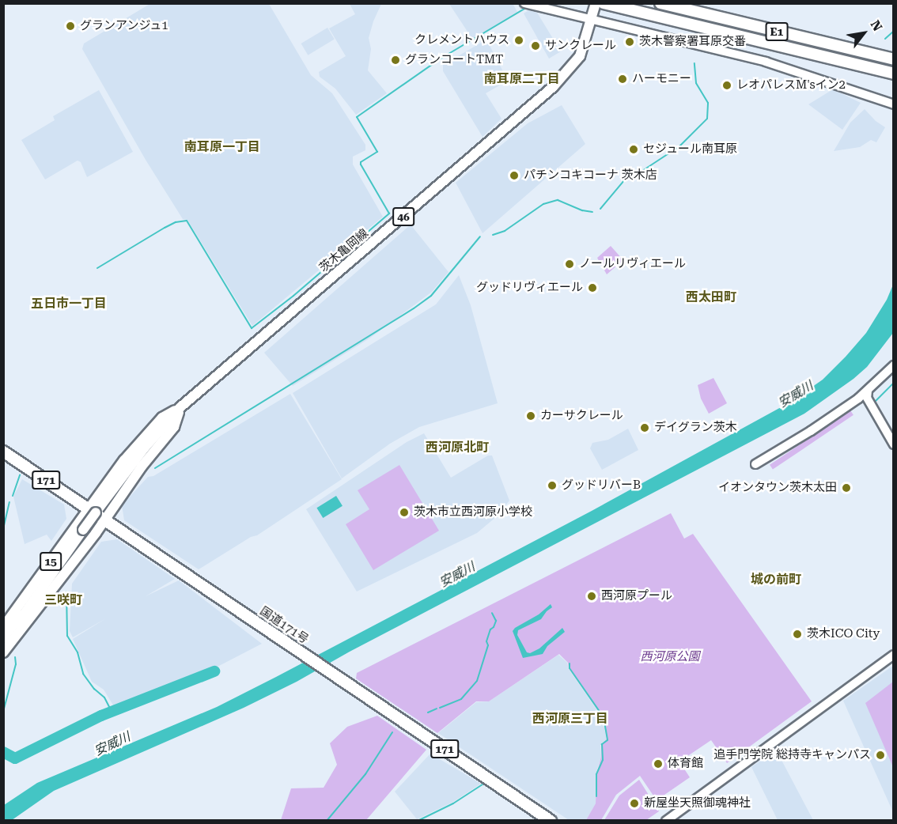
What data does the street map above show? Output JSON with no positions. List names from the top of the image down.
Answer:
{
  "streets": {
    "highway": ["E1", "171", "国道171号"],
    "main road": ["46", "茨木亀岡線", "15"]
  },
  "crossings": [
    ["46", "茨木亀岡線"],
    ["46", "15"],
    ["46", "国道171号"],
    ["茨木亀岡線", "15"],
    ["茨木亀岡線", "国道171号"],
    ["15", "国道171号"]
  ],
  "districts": [
    "南耳原二丁目",
    "南耳原一丁目",
    "西太田町",
    "五日市一丁目",
    "西河原北町",
    "城の前町",
    "三咲町",
    "西河原三丁目"
  ],
  "water": ["安威川"],
  "parks": ["西河原公園"],
  "places": [
    "グランアンジュ1",
    "クレメントハウス",
    "茨木警察署耳原交番",
    "サンクレール",
    "グランコートTMT",
    "ハーモニー",
    "レオパレスM'sイン2",
    "セジュール南耳原",
    "パチンコキコーナ 茨木店",
    "ノールリヴィエール",
    "グッドリヴィエール",
    "カーサクレール",
    "デイグラン茨木",
    "グッドリバーB",
    "イオンタウン茨木太田",
    "茨木市立西河原小学校",
    "西河原プール",
    "茨木ICO City",
    "追手門学院 総持寺キャンパス",
    "体育館",
    "新屋坐天照御魂神社"
  ],
  "north": "top right"
}
